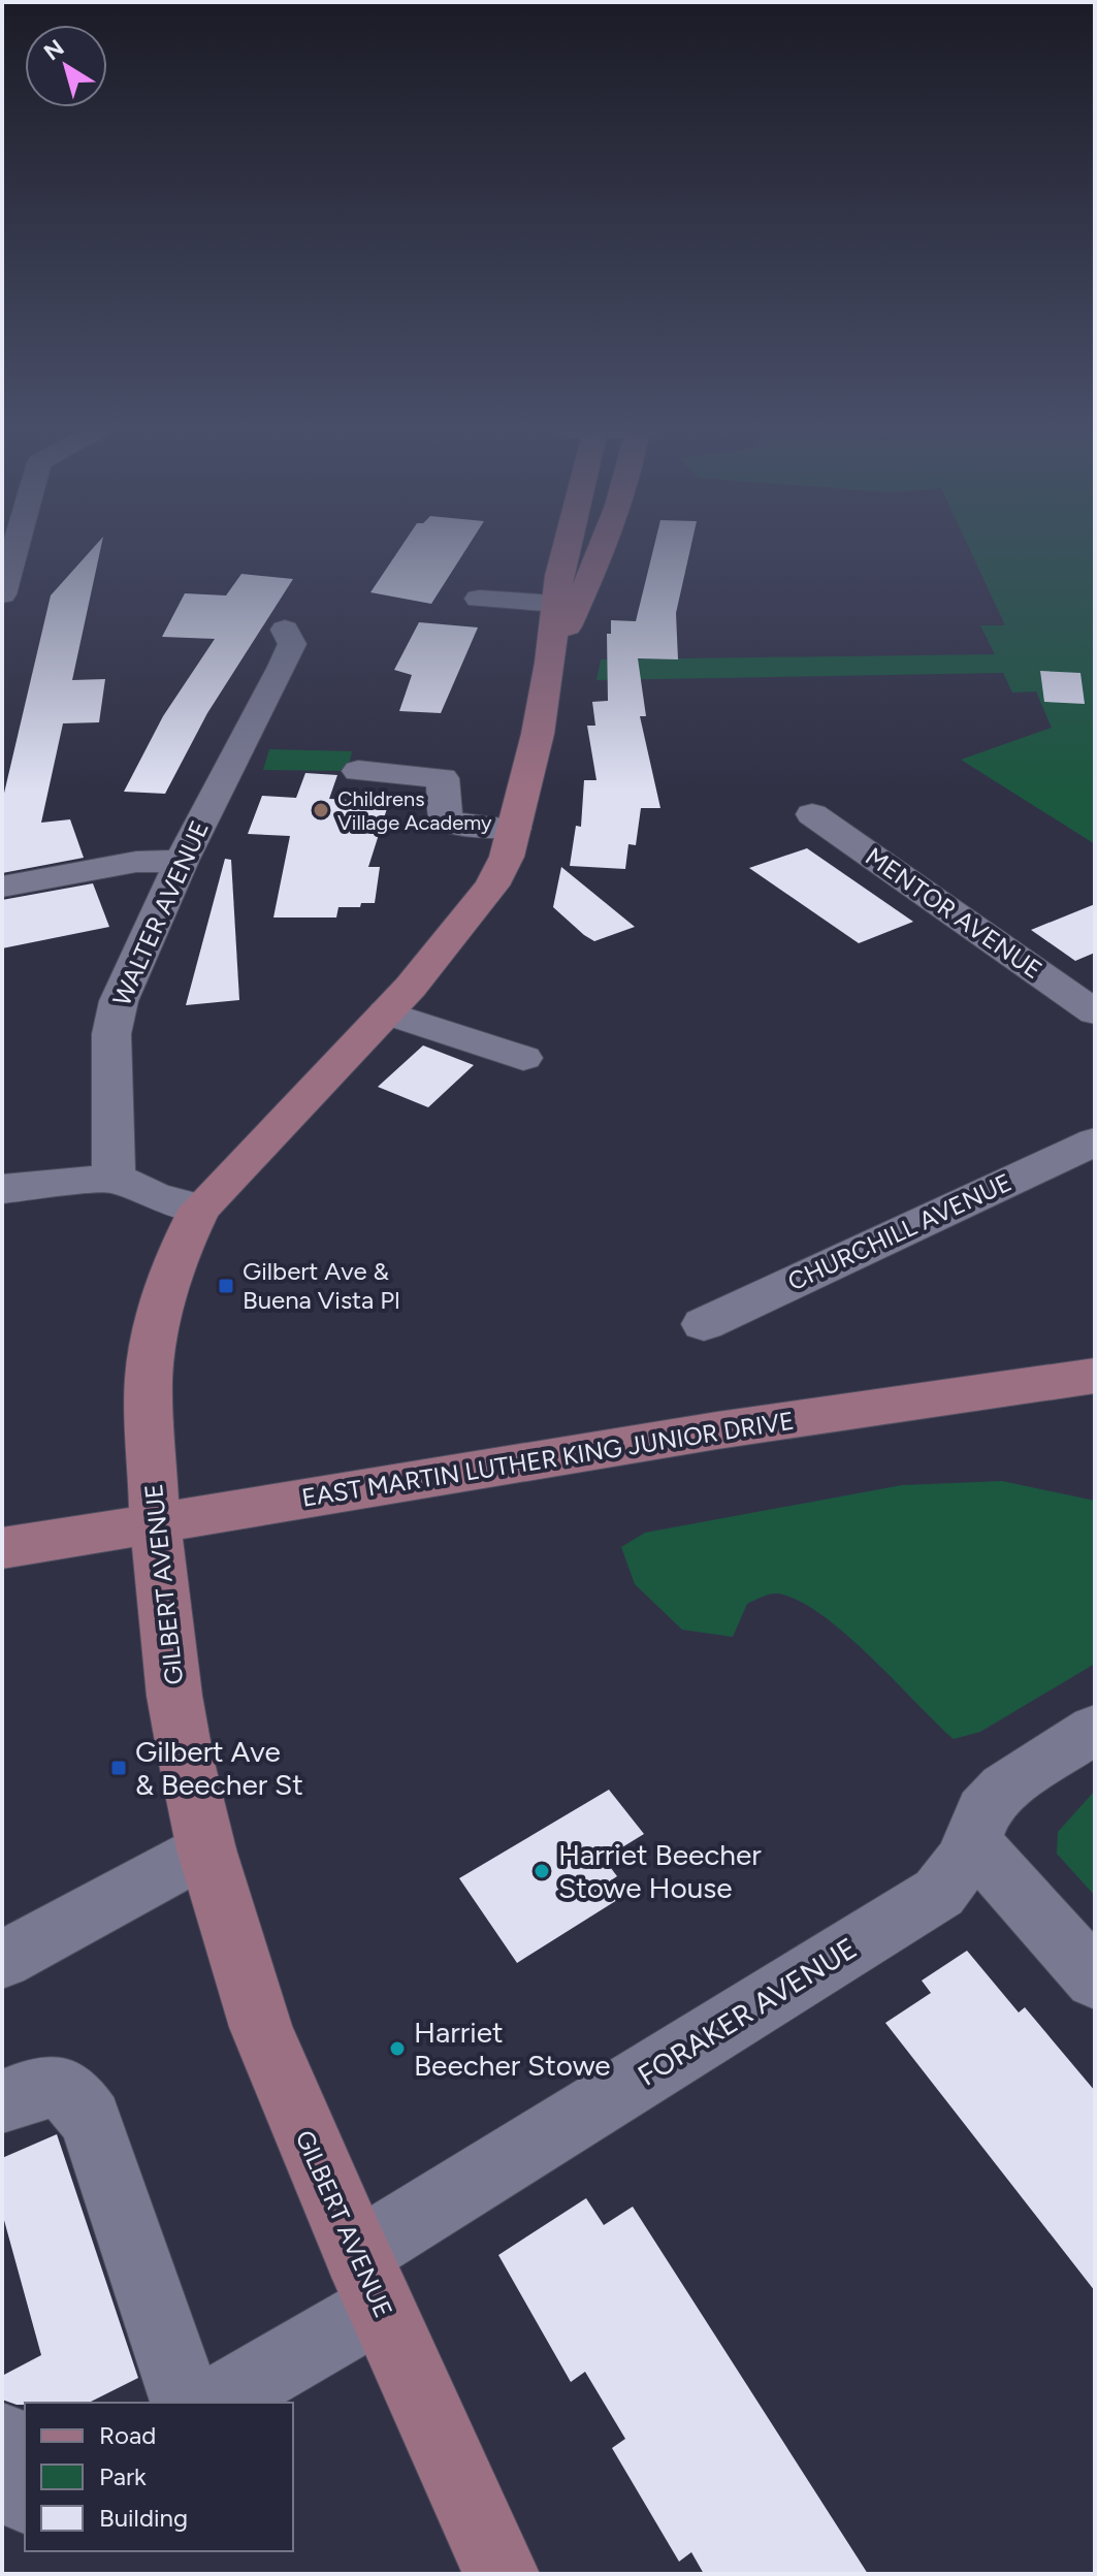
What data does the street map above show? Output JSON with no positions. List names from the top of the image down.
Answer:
{
  "streets": {
    "main road": ["EAST MARTIN LUTHER KING JUNIOR DRIVE", "GILBERT AVENUE"],
    "street": [
      "WALTER AVENUE",
      "MENTOR AVENUE",
      "CHURCHILL AVENUE",
      "FORAKER AVENUE"
    ]
  },
  "crossings": [
    ["EAST MARTIN LUTHER KING JUNIOR DRIVE", "GILBERT AVENUE"],
    ["GILBERT AVENUE", "FORAKER AVENUE"]
  ],
  "places": {
    "other": ["Childrens Village Academy", "Harriet Beecher Stowe House", "Harriet Beecher Stowe"],
    "transit": ["Gilbert Ave & Buena Vista Pl", "Gilbert Ave & Beecher St"]
  },
  "legend": ["Road", "Park", "Building"],
  "north": "top left"
}
